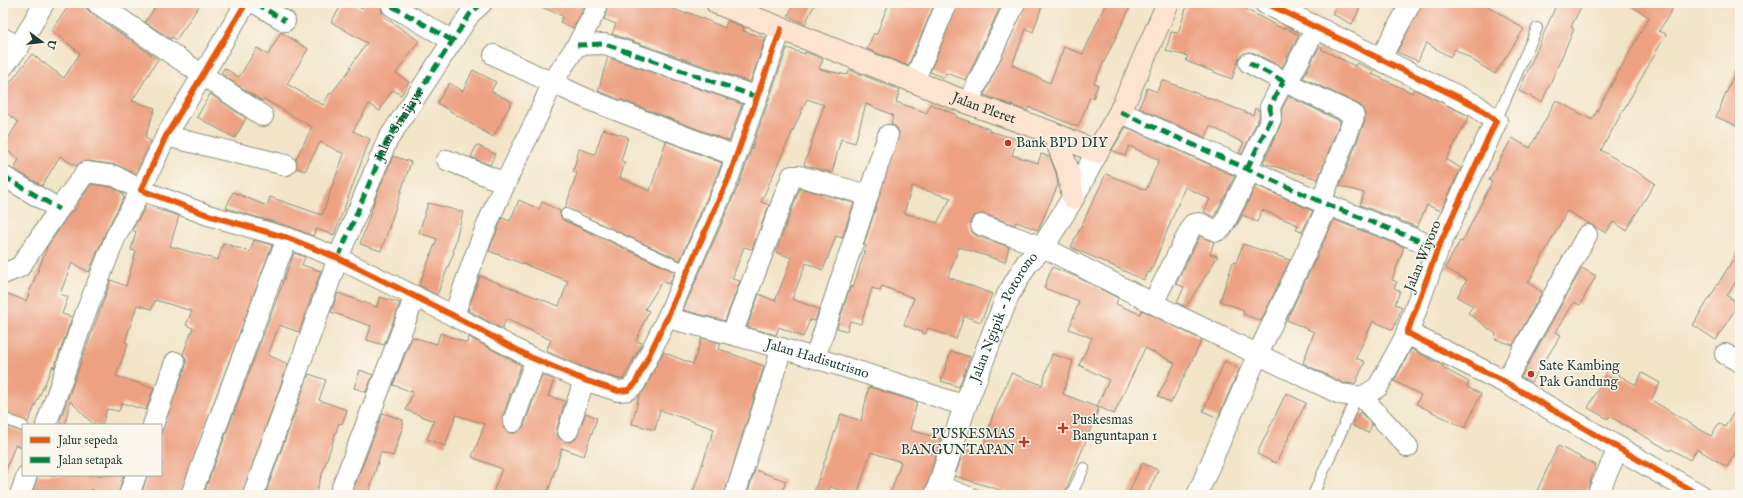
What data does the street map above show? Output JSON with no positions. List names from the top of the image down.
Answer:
{
  "streets": {
    "main road": ["Jalan Pleret"],
    "street": [
      "Jalan Srinijaya",
      "Jalan Wiyoro",
      "Jalan Ngipik - Potorono",
      "Jalan Hadisutrisno"
    ]
  },
  "crossings": [
    ["Jalan Pleret", "Jalan Ngipik - Potorono"],
    ["Jalan Ngipik - Potorono", "Jalan Hadisutrisno"]
  ],
  "places": {
    "other": ["Bank BPD DIY", "Sate Kambing Pak Gandung"],
    "health": ["Puskesmas Banguntapan 1", "PUSKESMAS BANGUNTAPAN"]
  },
  "legend": ["Jalur sepeda", "Jalan setapak"],
  "north": "right"
}
